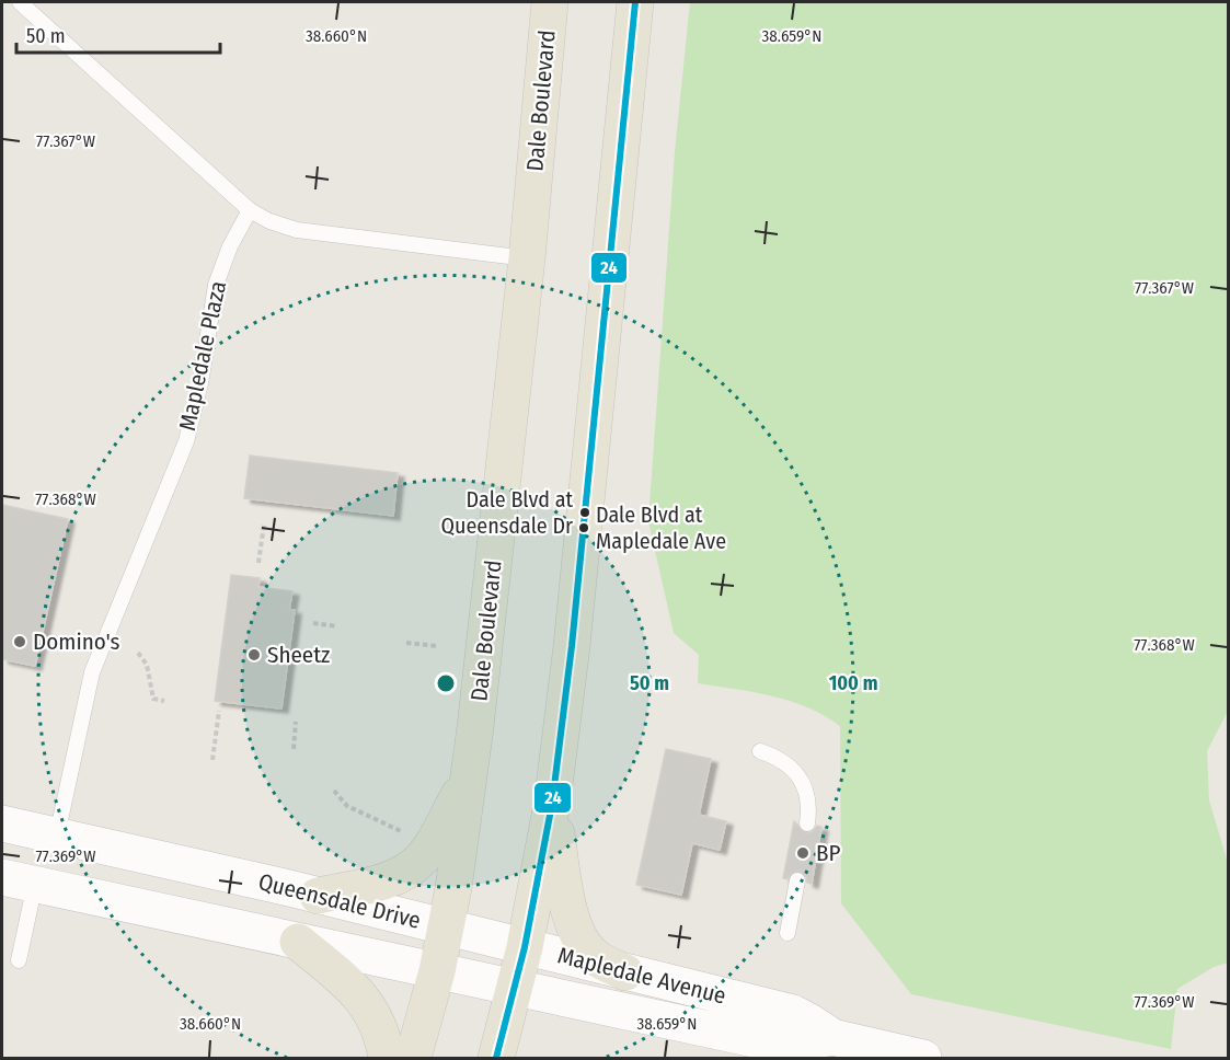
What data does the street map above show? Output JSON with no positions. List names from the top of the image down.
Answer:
{
  "streets": {
    "main road": ["Dale Boulevard"],
    "street": ["Queensdale Drive", "Mapledale Avenue"],
    "lane": ["Mapledale Plaza"]
  },
  "crossings": [
    ["Dale Boulevard", "Queensdale Drive"],
    ["Dale Boulevard", "Mapledale Avenue"],
    ["Mapledale Plaza", "Queensdale Drive"],
    ["Queensdale Drive", "Mapledale Avenue"]
  ],
  "places": [
    "Dale Blvd at Queensdale Dr",
    "Dale Blvd at Mapledale Ave",
    "Domino's",
    "Sheetz",
    "BP"
  ],
  "lines": ["transit line 24"],
  "scale_bar": "50 m",
  "coordinates": [
    "38.660°N",
    "38.659°N",
    "77.367°W",
    "77.368°W",
    "77.369°W"
  ],
  "rings": ["50 m", "100 m"]
}
